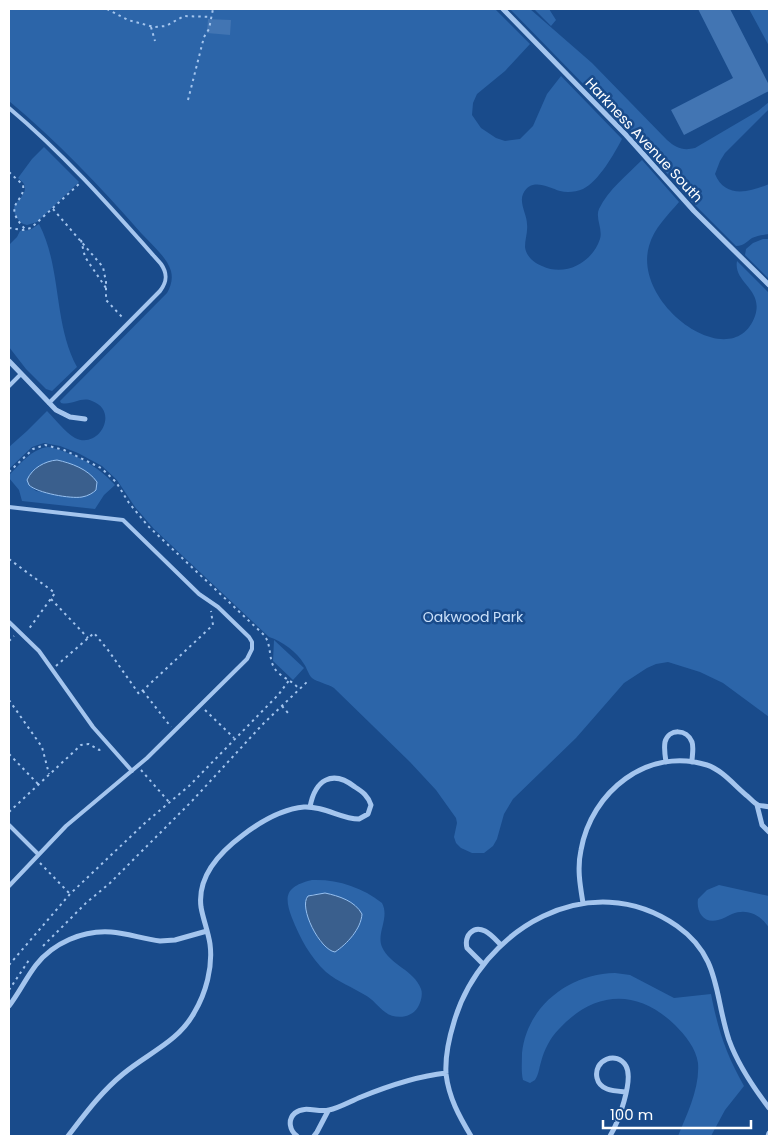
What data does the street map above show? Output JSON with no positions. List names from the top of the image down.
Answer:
{
  "streets": {
    "street": ["Harkness Avenue South"]
  },
  "parks": ["Oakwood Park"],
  "scale_bar": "100 m"
}
